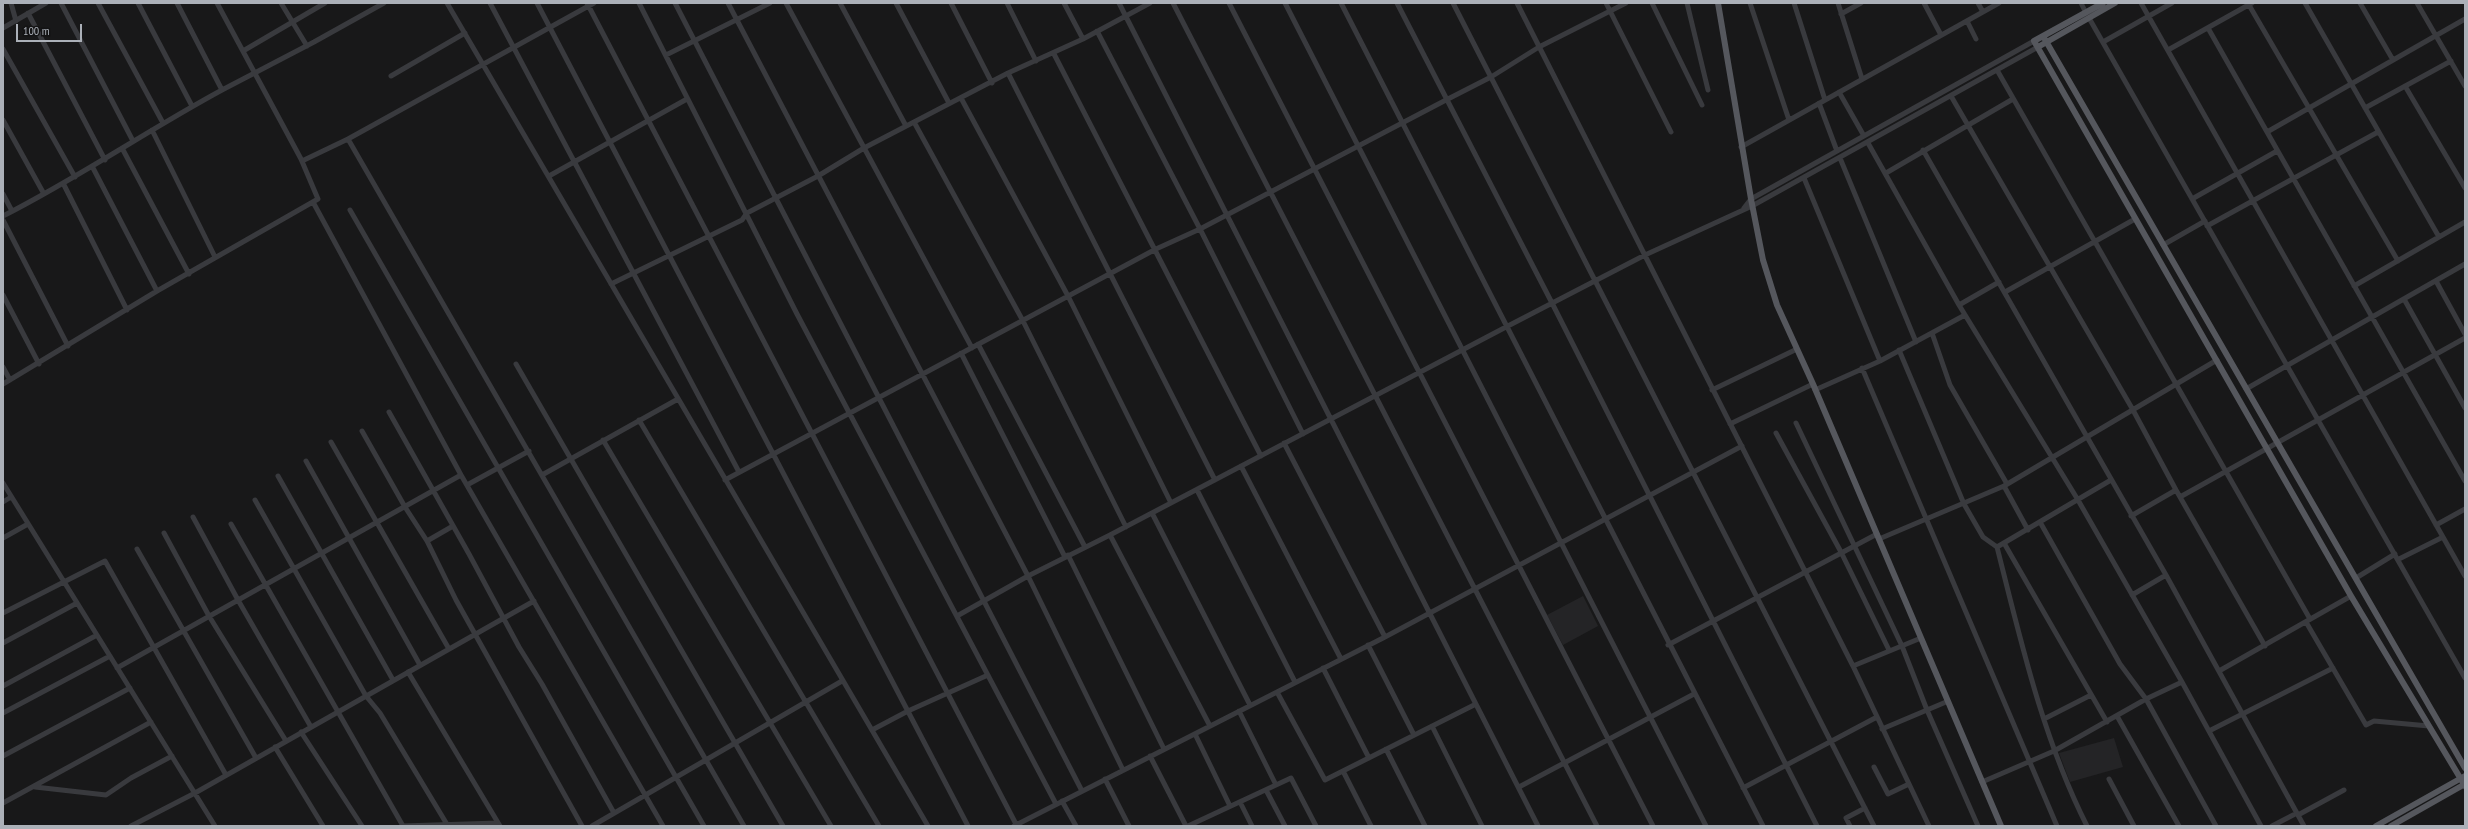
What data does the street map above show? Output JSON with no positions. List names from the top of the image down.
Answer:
{
  "scale_bar": "100 m"
}
